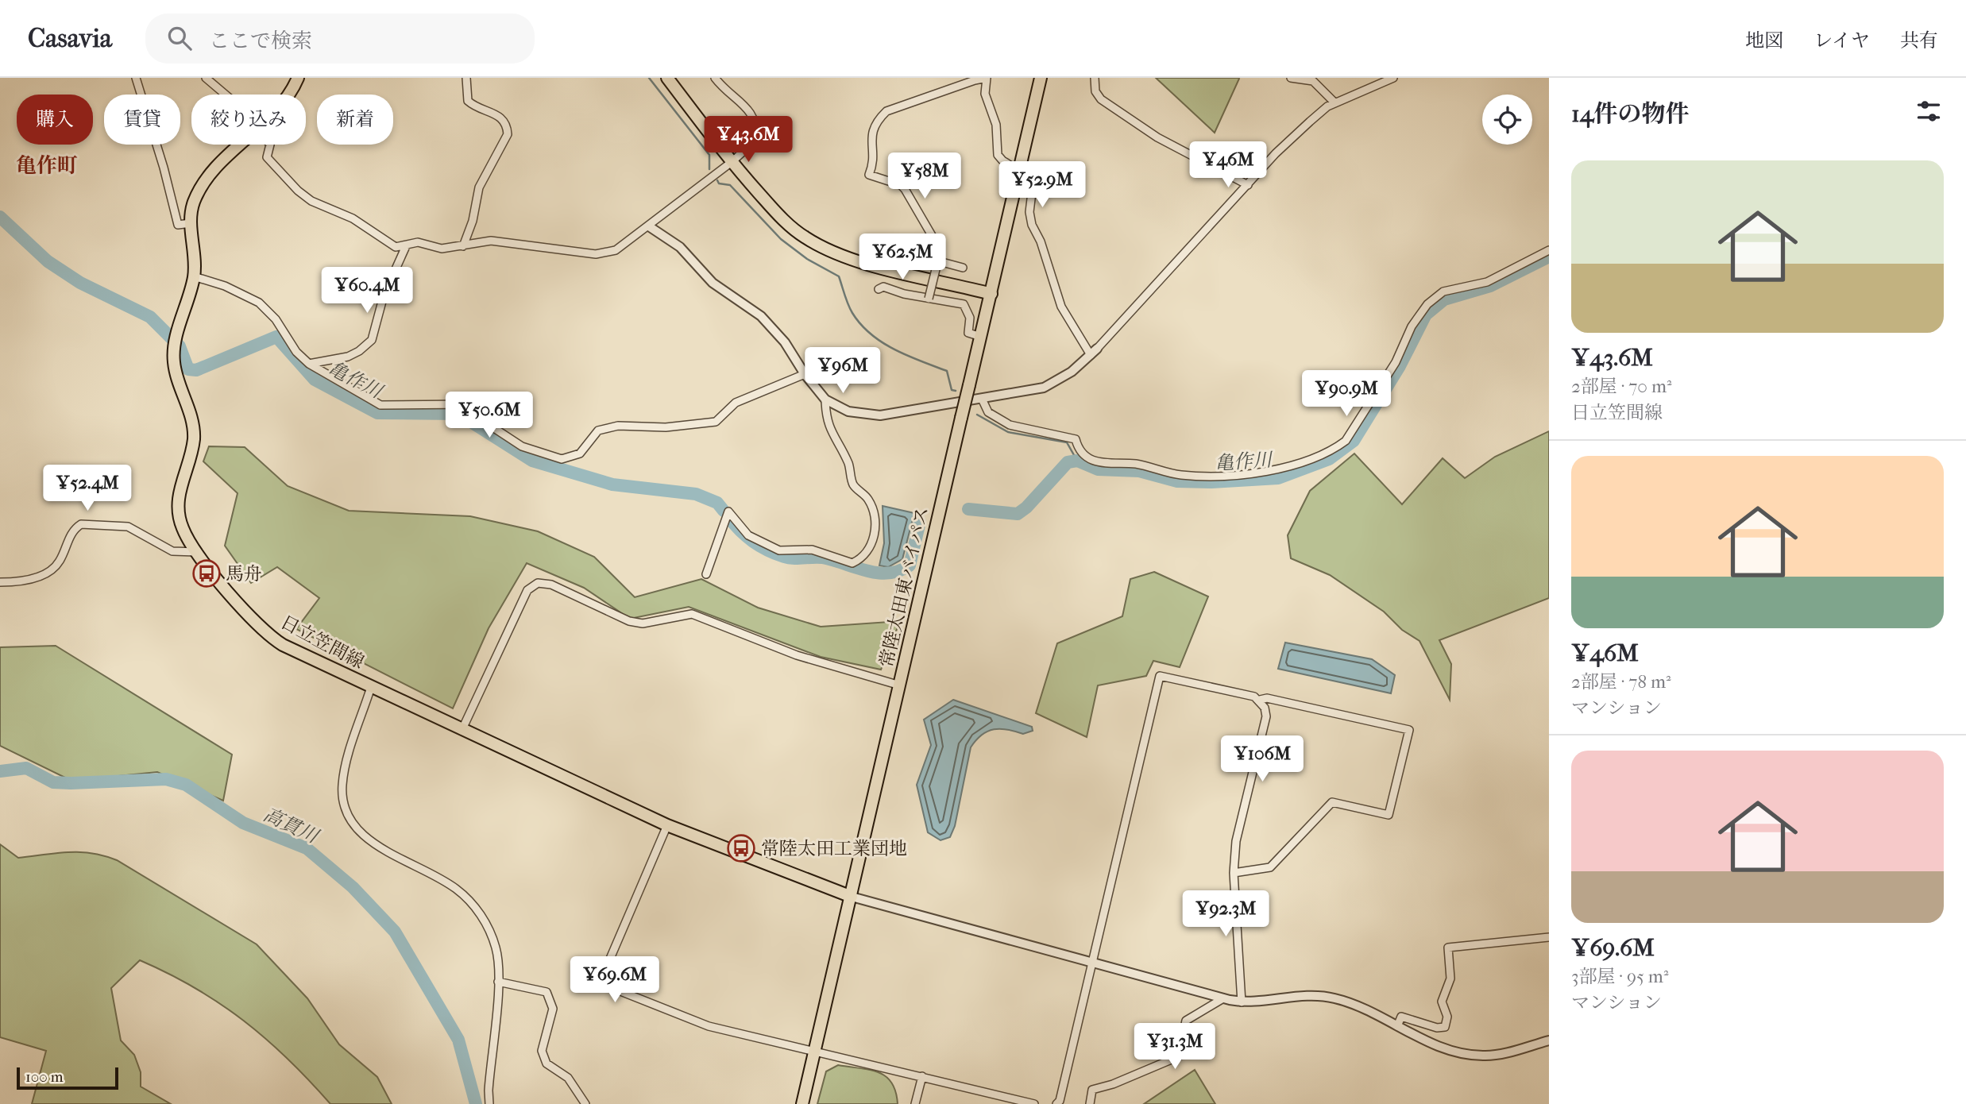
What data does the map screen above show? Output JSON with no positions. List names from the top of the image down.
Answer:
{
  "streets": {
    "main road": ["常陸太田東バイパス", "日立笠間線"]
  },
  "crossings": [
    ["常陸太田東バイパス", "日立笠間線"]
  ],
  "districts": ["亀作町"],
  "water": ["亀作川", "高貫川"],
  "places": {
    "bus stop": ["馬舟", "常陸太田工業団地"]
  },
  "scale_bar": "100 m",
  "page": {
    "header": "Casavia",
    "search": "ここで検索",
    "nav": ["地図", "レイヤ", "共有"],
    "heading": "14件の物件",
    "chip": [
      "購入",
      "賃貸",
      "絞り込み",
      "新着"
    ],
    "price": [
      "¥43.6M",
      "¥46M",
      "¥58M",
      "¥52.9M",
      "¥62.5M",
      "¥60.4M",
      "¥96M",
      "¥90.9M",
      "¥50.6M",
      "¥52.4M",
      "¥106M",
      "¥92.3M",
      "¥69.6M",
      "¥31.3M"
    ],
    "list": [
      {
        "name": "¥43.6M",
        "note": "2部屋 · 70 m² · 日立笠間線"
      },
      {
        "name": "¥46M",
        "note": "2部屋 · 78 m² · マンション"
      },
      {
        "name": "¥69.6M",
        "note": "3部屋 · 95 m² · マンション"
      }
    ],
    "scale": "100 m"
  }
}
